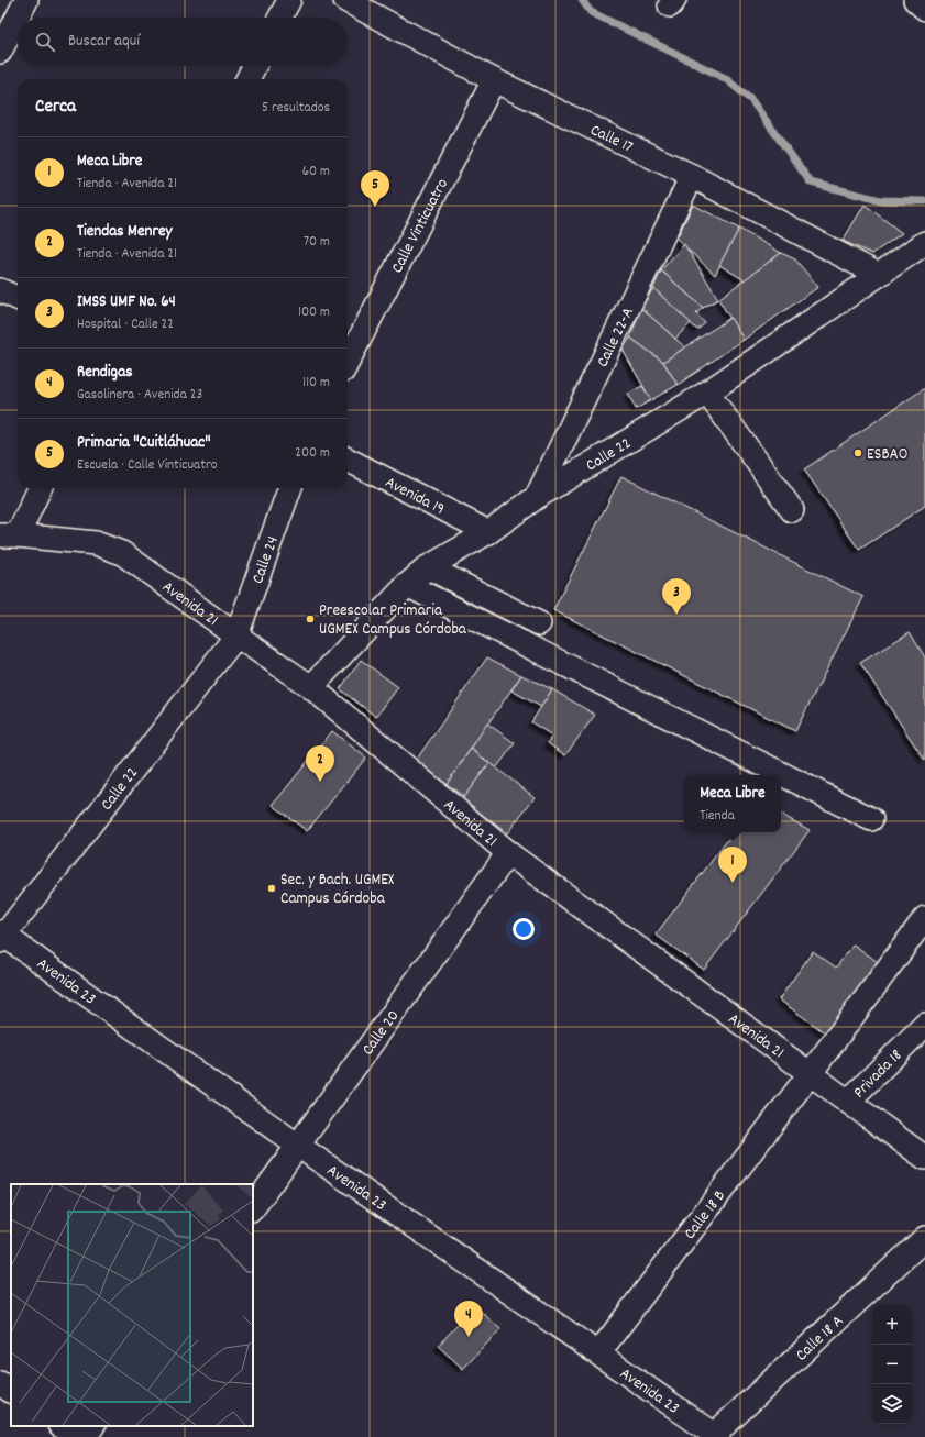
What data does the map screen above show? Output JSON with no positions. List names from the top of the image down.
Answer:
{
  "streets": {
    "street": [
      "Calle 17",
      "Calle Vinticuatro",
      "Calle 22-A",
      "Calle 22",
      "Avenida 19",
      "Calle 24",
      "Avenida 21",
      "Avenida 23",
      "Calle 20",
      "Privada 18",
      "Calle 18 B",
      "Calle 18 A"
    ]
  },
  "crossings": [
    ["Calle 17", "Calle Vinticuatro"],
    ["Calle 17", "Calle 22-A"],
    ["Calle 17", "Calle 22"],
    ["Calle 22-A", "Calle 22"],
    ["Calle 22", "Avenida 19"],
    ["Calle 22", "Calle 24"],
    ["Calle 22", "Avenida 21"],
    ["Calle 22", "Avenida 23"],
    ["Calle 24", "Avenida 21"],
    ["Avenida 21", "Calle 20"],
    ["Avenida 21", "Privada 18"],
    ["Avenida 21", "Calle 18 B"],
    ["Avenida 23", "Calle 20"],
    ["Avenida 23", "Calle 18 B"],
    ["Avenida 23", "Calle 18 A"]
  ],
  "places": ["ESBAO", "Preescolar Primaria UGMEX Campus Córdoba", "Sec. y Bach. UGMEX Campus Córdoba"],
  "page": {
    "search": "Buscar aquí",
    "heading": ["Cerca", "5 resultados"],
    "list": [
      {
        "mark": "1",
        "name": "Meca Libre",
        "note": "Tienda · Avenida 21",
        "value": "60 m"
      },
      {
        "mark": "2",
        "name": "Tiendas Menrey",
        "note": "Tienda · Avenida 21",
        "value": "70 m"
      },
      {
        "mark": "3",
        "name": "IMSS UMF No. 64",
        "note": "Hospital · Calle 22",
        "value": "100 m"
      },
      {
        "mark": "4",
        "name": "Rendigas",
        "note": "Gasolinera · Avenida 23",
        "value": "110 m"
      },
      {
        "mark": "5",
        "name": "Primaria \"Cuitláhuac\"",
        "note": "Escuela · Calle Vinticuatro",
        "value": "200 m"
      }
    ],
    "pins": [
      "5",
      "3",
      "2",
      "1",
      "4"
    ],
    "popup": ["Meca Libre", "Tienda"],
    "map_buttons": ["+", "−"]
  }
}
